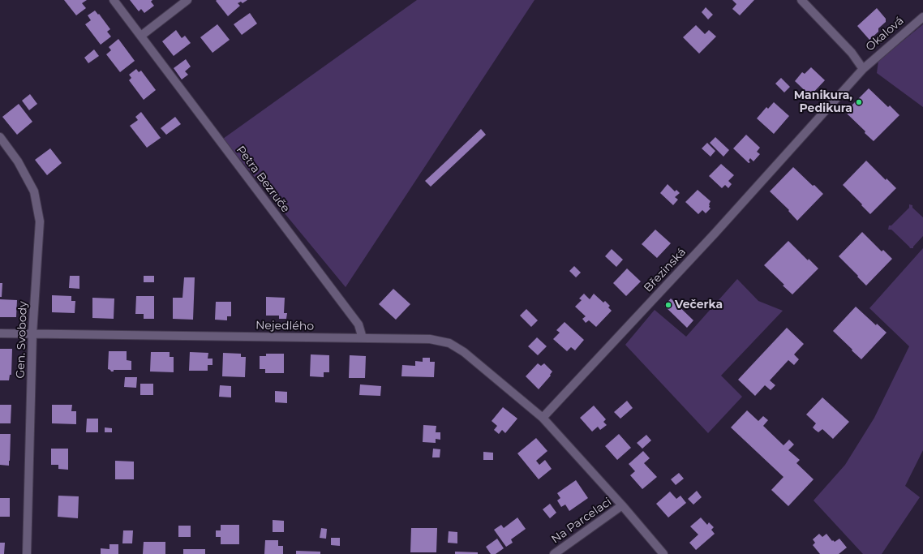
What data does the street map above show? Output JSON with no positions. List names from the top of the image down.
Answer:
{
  "streets": {
    "street": [
      "Okalová",
      "Petra Bezruče",
      "Březinská",
      "Nejedlého",
      "Gen. Svobody",
      "Na Parcelaci"
    ]
  },
  "crossings": [
    ["Okalová", "Březinská"],
    ["Petra Bezruče", "Nejedlého"],
    ["Březinská", "Nejedlého"],
    ["Nejedlého", "Gen. Svobody"]
  ],
  "places": ["Manikura, Pedikura", "Večerka"]
}
